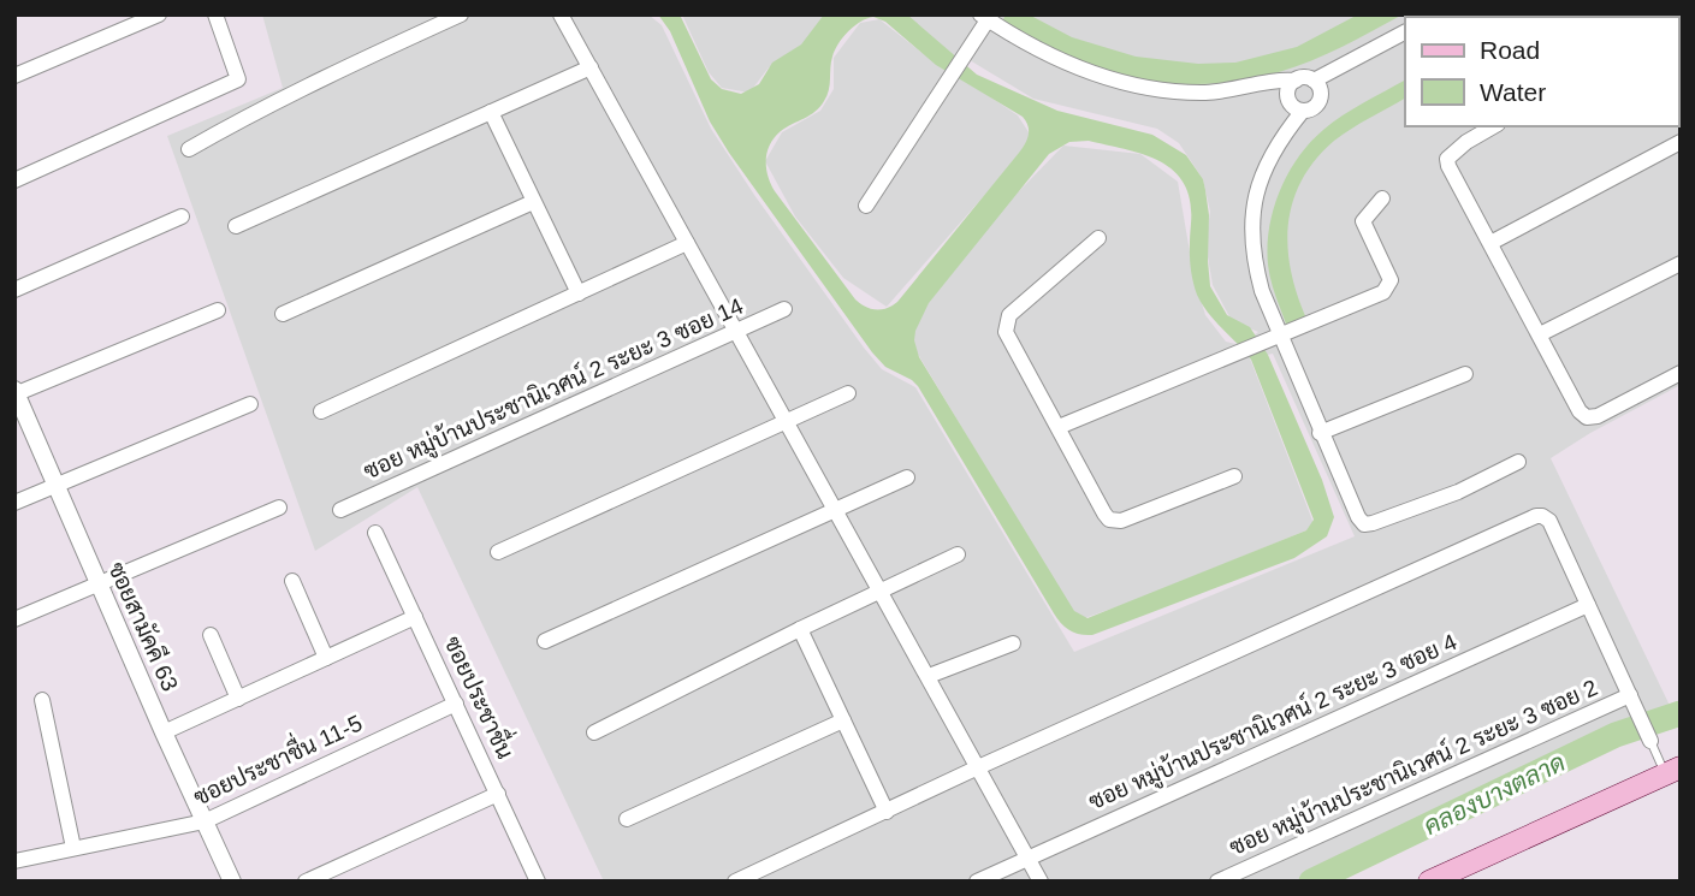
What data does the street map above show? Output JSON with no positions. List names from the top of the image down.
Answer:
{
  "streets": {
    "street": [
      "ซอย หมู่บ้านประชานิเวศน์ 2 ระยะ 3 ซอย 14",
      "ซอยสามัคคี 63",
      "ซอยประชาชื่น",
      "ซอย หมู่บ้านประชานิเวศน์ 2 ระยะ 3 ซอย 4",
      "ซอยประชาชื่น 11-5",
      "ซอย หมู่บ้านประชานิเวศน์ 2 ระยะ 3 ซอย 2"
    ]
  },
  "crossings": [
    ["ซอยสามัคคี 63", "ซอยประชาชื่น 11-5"],
    ["ซอยประชาชื่น", "ซอยประชาชื่น 11-5"]
  ],
  "water": ["คลองบางตลาด"],
  "legend": ["Road", "Water"]
}
